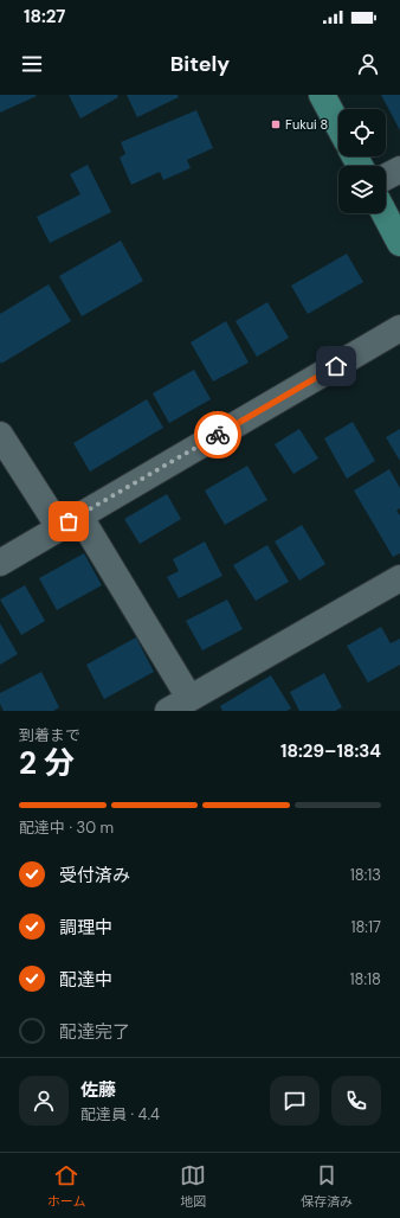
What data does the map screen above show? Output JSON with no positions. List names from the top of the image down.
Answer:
{
  "places": {
    "transit": ["Fukui 8"]
  },
  "page": {
    "status": "18:27",
    "header": "Bitely",
    "heading": ["2 分", "到着まで", "18:29–18:34"],
    "panel": ["佐藤", "配達員 · 4.4"],
    "bar": "配達中 · 30 m",
    "list": [
      ["受付済み", "18:13"],
      ["調理中", "18:17"],
      ["配達中", "18:18"],
      "配達完了"
    ],
    "tabs": ["ホーム", "地図", "保存済み"]
  }
}
